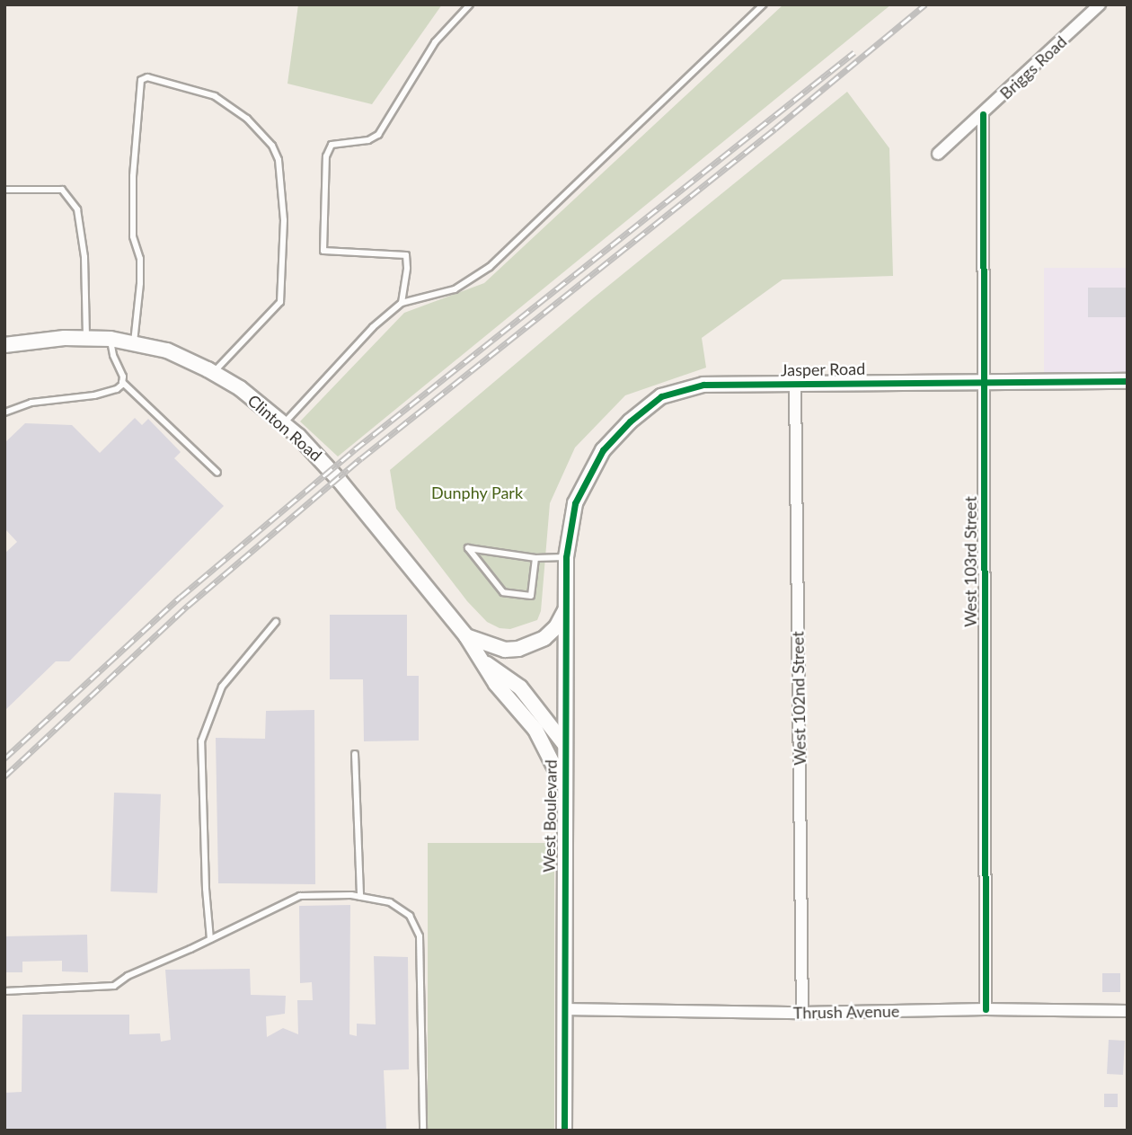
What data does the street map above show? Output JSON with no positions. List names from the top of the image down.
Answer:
{
  "streets": {
    "street": [
      "Briggs Road",
      "Jasper Road",
      "Clinton Road",
      "West 103rd Street",
      "West 102nd Street",
      "West Boulevard",
      "Thrush Avenue"
    ]
  },
  "crossings": [
    ["Briggs Road", "West 103rd Street"],
    ["Jasper Road", "West 103rd Street"],
    ["Jasper Road", "West 102nd Street"],
    ["Jasper Road", "West Boulevard"],
    ["Clinton Road", "West Boulevard"],
    ["West 103rd Street", "Thrush Avenue"],
    ["West 102nd Street", "Thrush Avenue"],
    ["West Boulevard", "Thrush Avenue"]
  ],
  "parks": ["Dunphy Park"]
}
